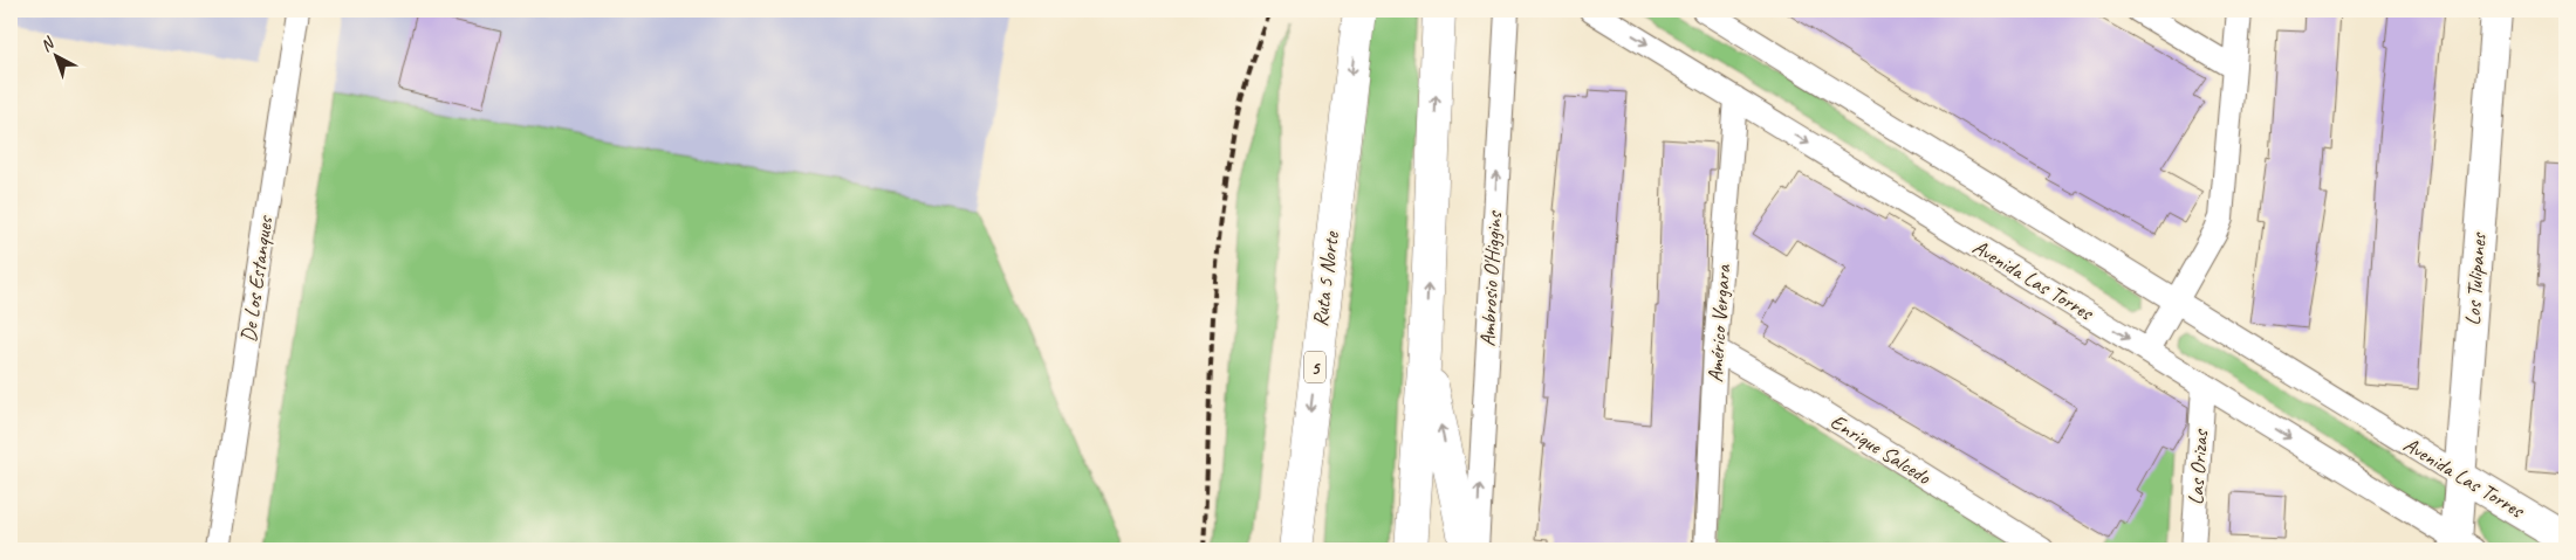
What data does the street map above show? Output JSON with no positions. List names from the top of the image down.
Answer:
{
  "streets": {
    "highway": ["Ruta 5 Norte", "5"],
    "street": [
      "De Los Estanques",
      "Ambrosio O'Higgins",
      "Avenida Las Torres",
      "Los Tulipanes",
      "Américo Vergara",
      "Enrique Salcedo",
      "Las Orizas"
    ]
  },
  "crossings": [
    ["Avenida Las Torres", "Los Tulipanes"],
    ["Avenida Las Torres", "Américo Vergara"],
    ["Avenida Las Torres", "Las Orizas"],
    ["Américo Vergara", "Enrique Salcedo"]
  ],
  "one_way": ["Ambrosio O'Higgins"],
  "north": "top left"
}
